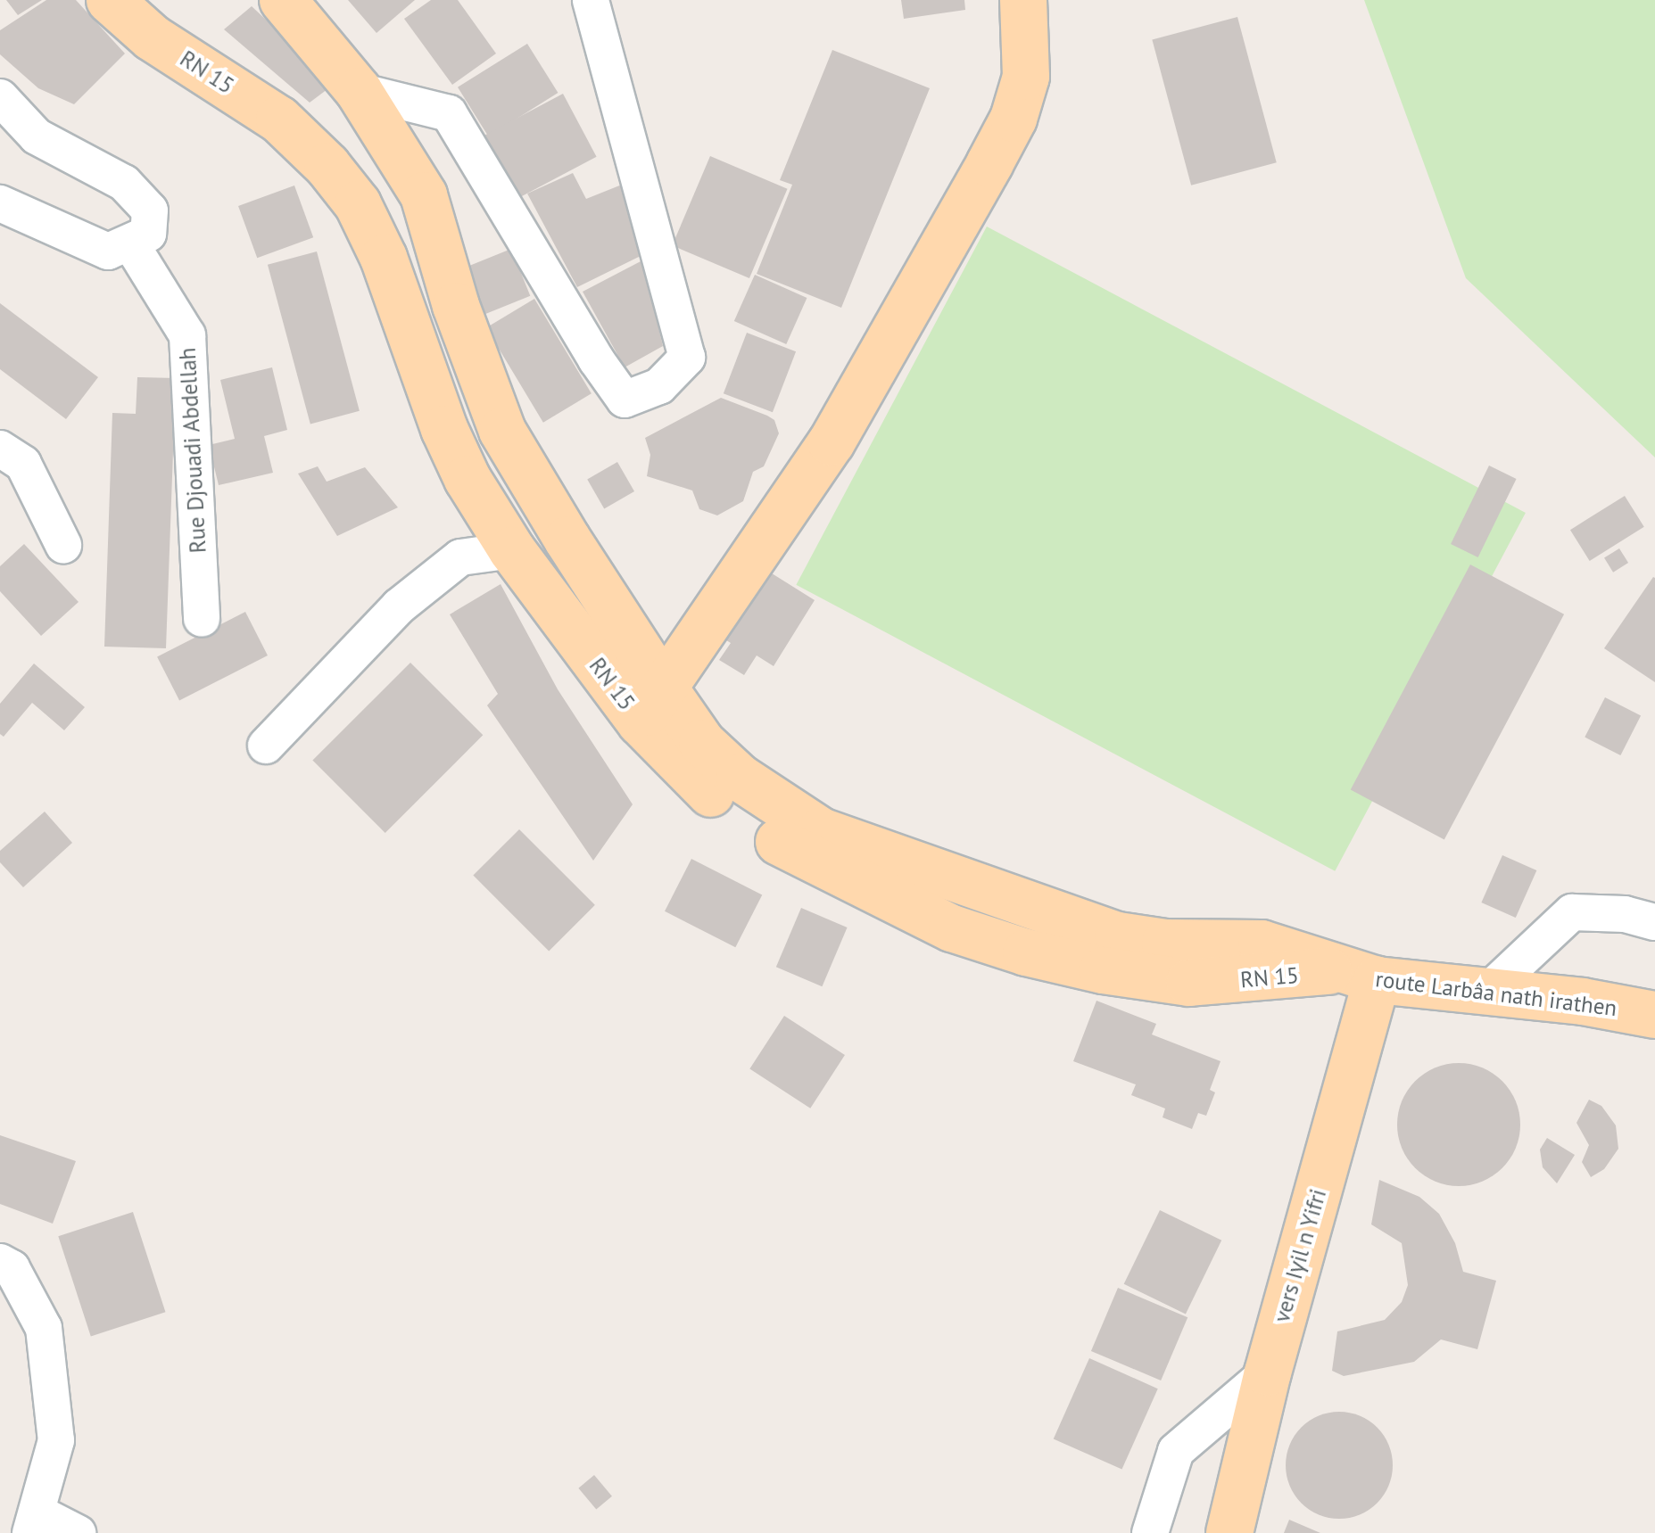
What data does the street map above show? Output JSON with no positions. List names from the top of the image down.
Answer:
{
  "streets": {
    "main road": ["RN 15", "route Larbâa nath irathen", "vers Iγil n Yifri"],
    "street": ["Rue Djouadi Abdellah"]
  },
  "crossings": [
    ["RN 15", "route Larbâa nath irathen"],
    ["RN 15", "vers Iγil n Yifri"],
    ["route Larbâa nath irathen", "vers Iγil n Yifri"]
  ]
}
